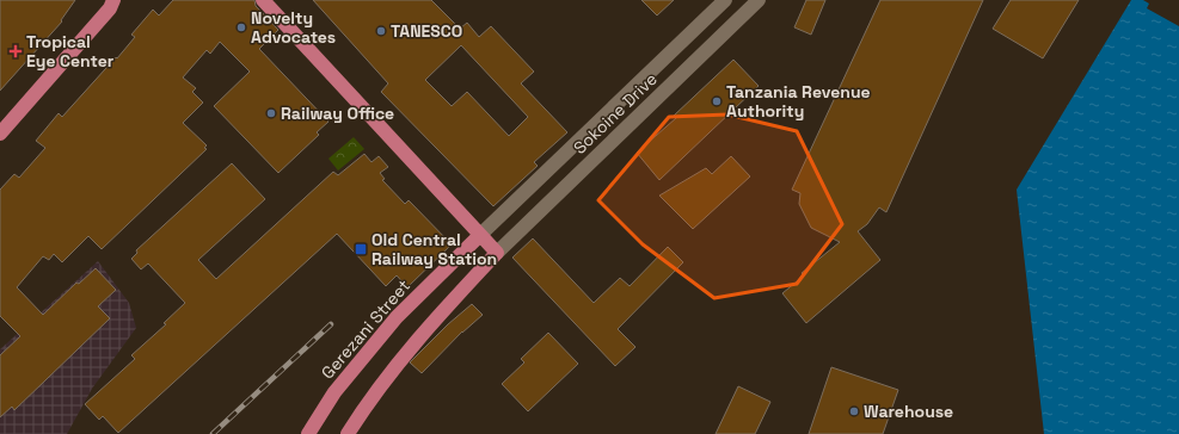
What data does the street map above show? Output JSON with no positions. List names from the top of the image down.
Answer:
{
  "streets": {
    "main road": ["Gerezani Street"],
    "street": ["Sokoine Drive"]
  },
  "crossings": [
    ["Sokoine Drive", "Gerezani Street"]
  ],
  "places": {
    "other": [
      "Novelty Advocates",
      "TANESCO",
      "Tanzania Revenue Authority",
      "Railway Office",
      "Warehouse"
    ],
    "health": ["Tropical Eye Center"],
    "transit": ["Old Central Railway Station"]
  }
}
